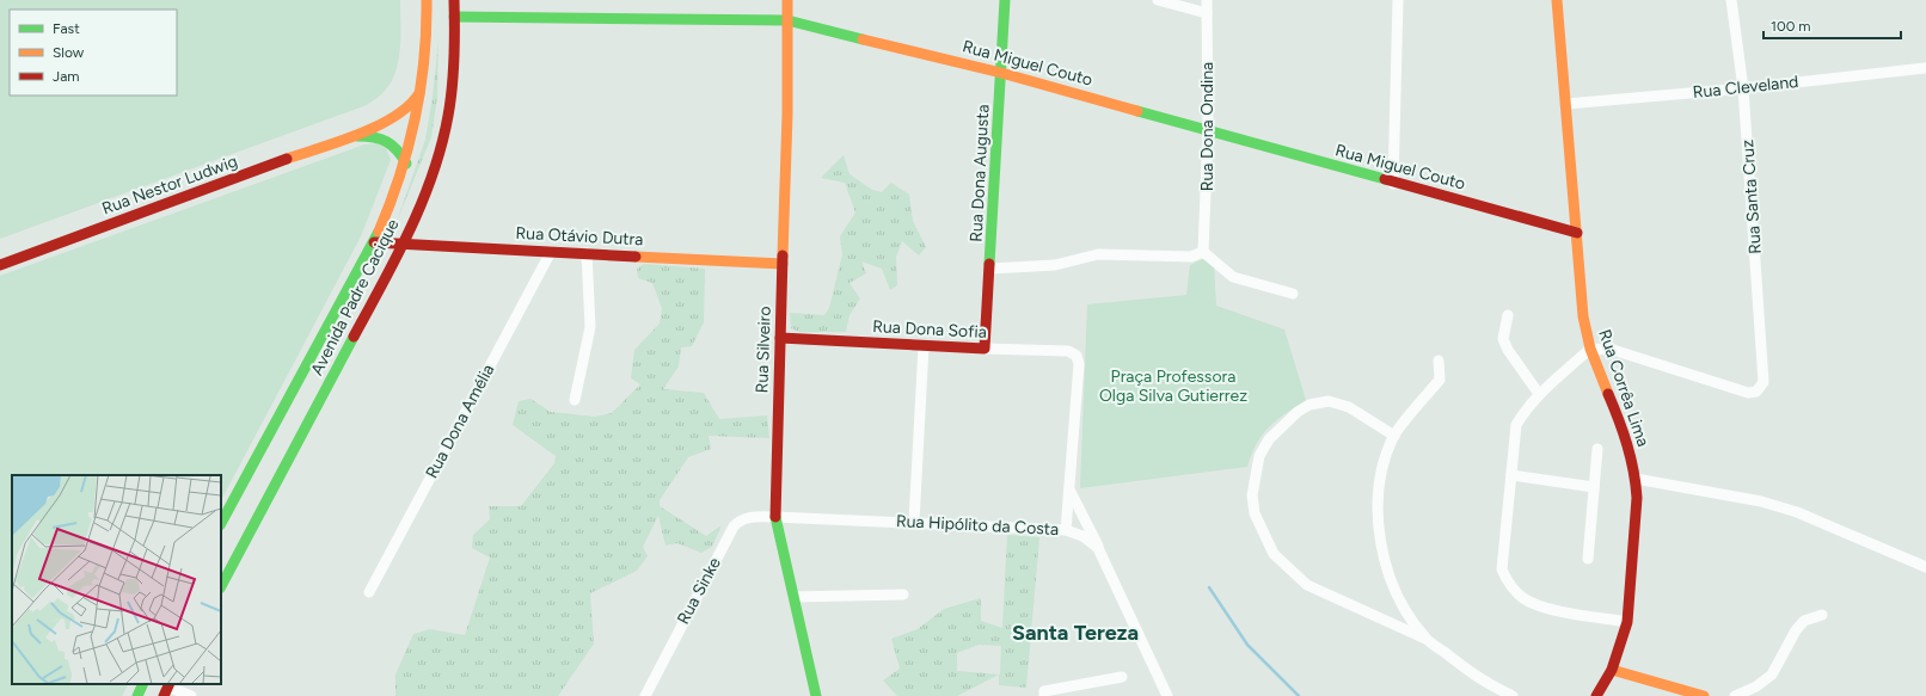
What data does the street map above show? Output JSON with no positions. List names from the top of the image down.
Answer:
{
  "streets": {
    "street": [
      "Rua Miguel Couto",
      "Rua Cleveland",
      "Rua Dona Ondina",
      "Rua Dona Augusta",
      "Rua Nestor Ludwig",
      "Rua Santa Cruz",
      "Rua Otávio Dutra",
      "Avenida Padre Cacique",
      "Rua Dona Sofia",
      "Rua Silveiro",
      "Rua Corrêa Lima",
      "Rua Dona Amélia",
      "Rua Hipólito da Costa",
      "Rua Sinke"
    ]
  },
  "crossings": [
    ["Rua Miguel Couto", "Rua Dona Ondina"],
    ["Rua Miguel Couto", "Rua Dona Augusta"],
    ["Rua Miguel Couto", "Avenida Padre Cacique"],
    ["Rua Miguel Couto", "Rua Silveiro"],
    ["Rua Miguel Couto", "Rua Corrêa Lima"],
    ["Rua Cleveland", "Rua Santa Cruz"],
    ["Rua Cleveland", "Rua Corrêa Lima"],
    ["Rua Dona Augusta", "Rua Dona Sofia"],
    ["Rua Nestor Ludwig", "Avenida Padre Cacique"],
    ["Rua Santa Cruz", "Rua Corrêa Lima"],
    ["Rua Otávio Dutra", "Avenida Padre Cacique"],
    ["Rua Otávio Dutra", "Rua Silveiro"],
    ["Rua Otávio Dutra", "Rua Dona Amélia"],
    ["Rua Dona Sofia", "Rua Silveiro"],
    ["Rua Silveiro", "Rua Hipólito da Costa"],
    ["Rua Silveiro", "Rua Sinke"],
    ["Rua Hipólito da Costa", "Rua Sinke"]
  ],
  "districts": ["Santa Tereza"],
  "parks": ["Praça Professora Olga Silva Gutierrez"],
  "legend": ["Fast", "Slow", "Jam"],
  "scale_bar": "100 m"
}
